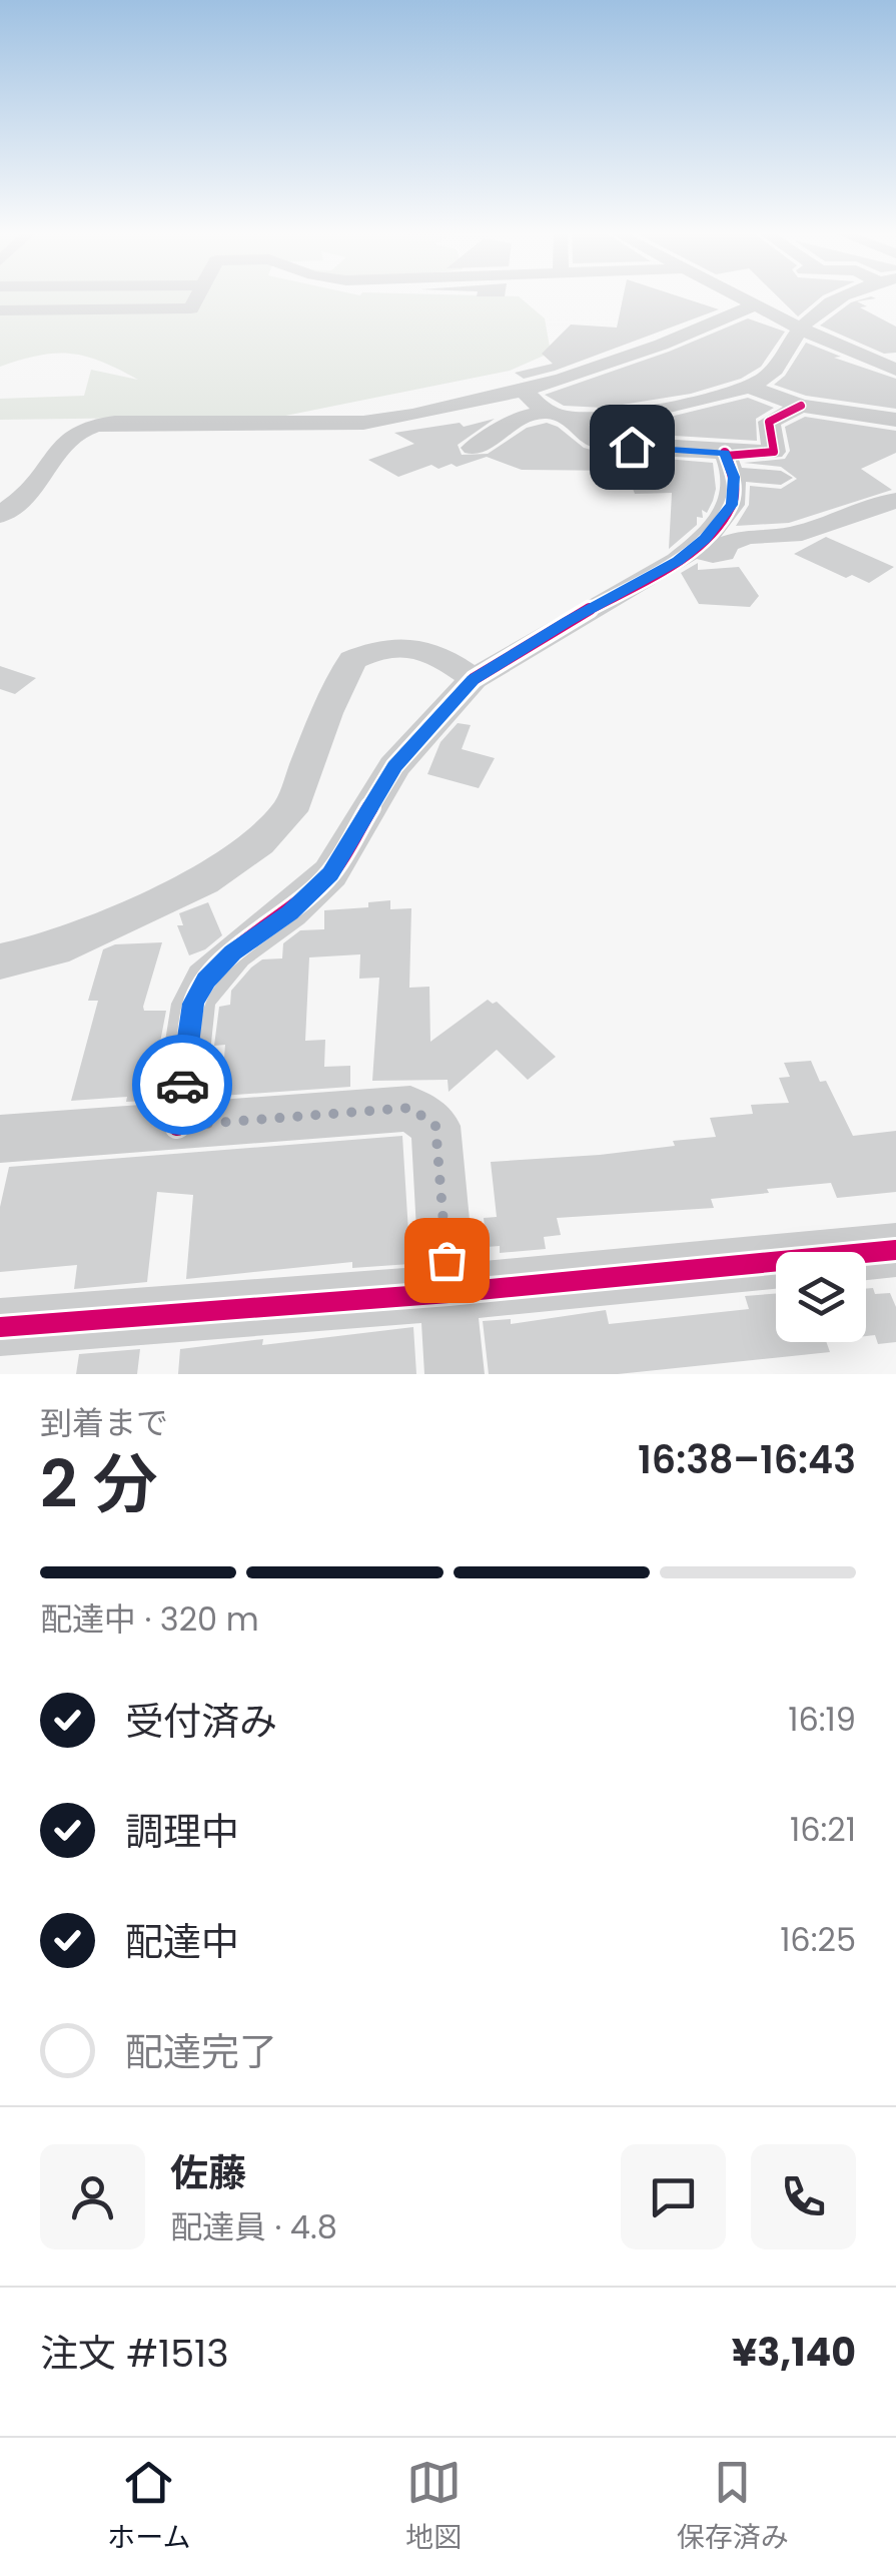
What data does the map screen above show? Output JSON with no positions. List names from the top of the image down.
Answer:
{
  "page": {
    "heading": ["2 分", "到着まで", "16:38–16:43"],
    "panel": [
      "佐藤",
      "配達員 · 4.8",
      "注文 #1513",
      "¥3,140"
    ],
    "bar": "配達中 · 320 m",
    "list": [
      ["受付済み", "16:19"],
      ["調理中", "16:21"],
      ["配達中", "16:25"],
      "配達完了"
    ],
    "tabs": ["ホーム", "地図", "保存済み"]
  }
}
